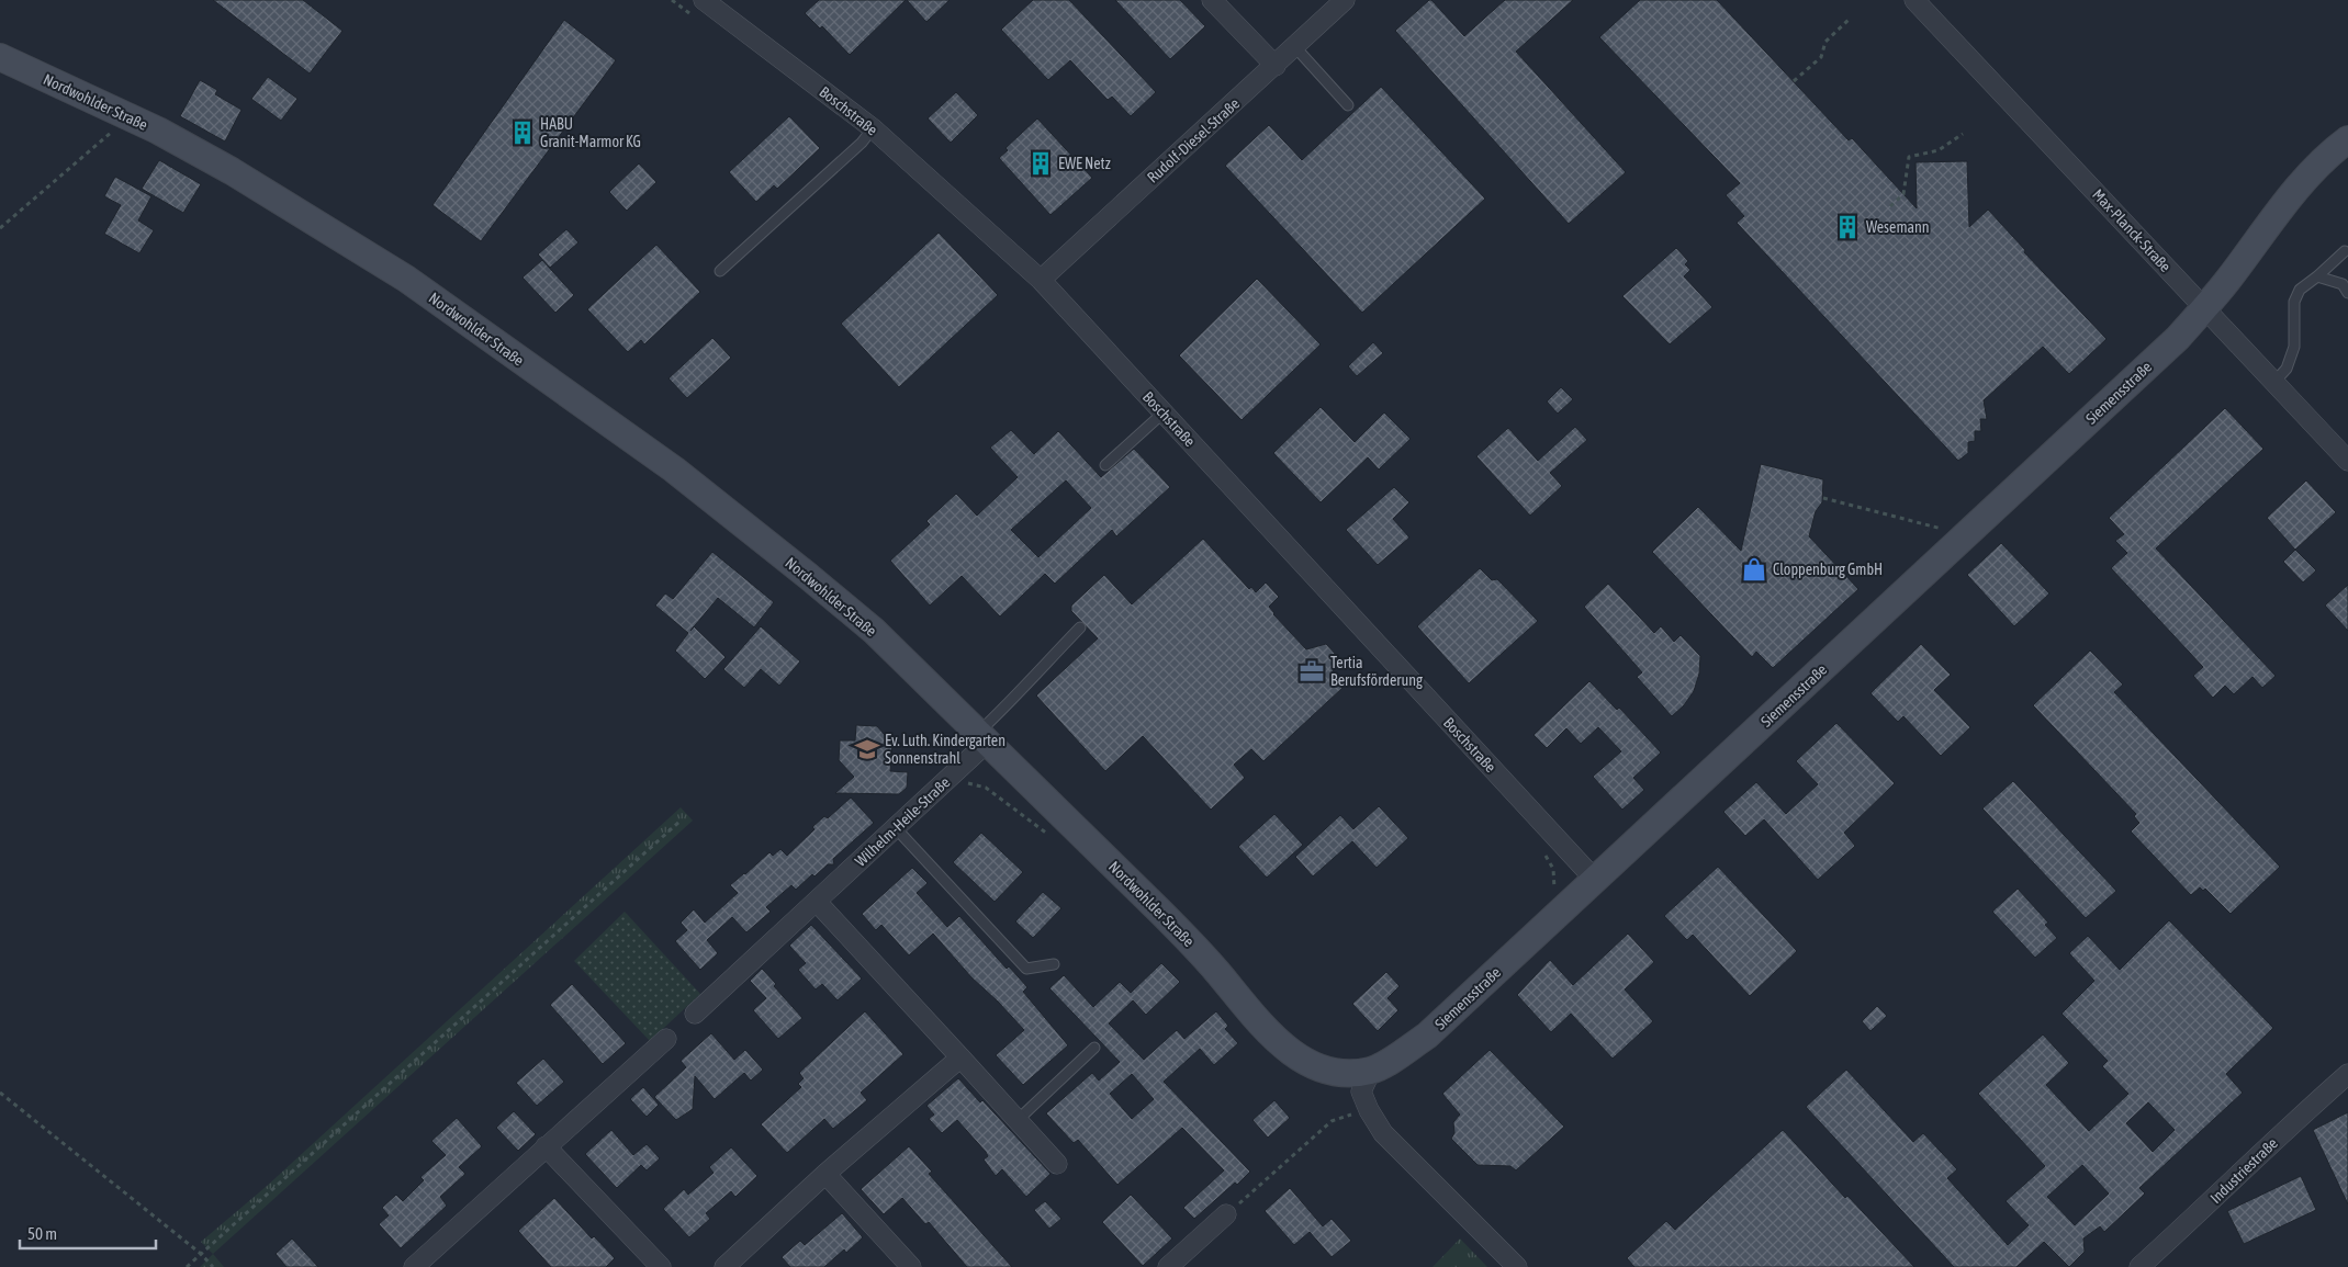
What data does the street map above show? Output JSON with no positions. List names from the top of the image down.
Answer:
{
  "streets": {
    "main road": ["Nordwohlder Straße", "Siemensstraße"],
    "street": [
      "Boschstraße",
      "Rudolf-Diesel-Straße",
      "Max-Planck-Straße",
      "Wilhelm-Heile-Straße",
      "Industriestraße"
    ]
  },
  "crossings": [
    ["Nordwohlder Straße", "Siemensstraße"],
    ["Nordwohlder Straße", "Wilhelm-Heile-Straße"],
    ["Boschstraße", "Rudolf-Diesel-Straße"],
    ["Boschstraße", "Siemensstraße"],
    ["Max-Planck-Straße", "Siemensstraße"]
  ],
  "places": {
    "building": ["HABU Granit-Marmor KG", "EWE Netz", "Wesemann"],
    "shop": ["Cloppenburg GmbH"],
    "office": ["Tertia Berufsförderung"],
    "school or university": ["Ev. Luth. Kindergarten Sonnenstrahl"]
  },
  "scale_bar": "50 m"
}
